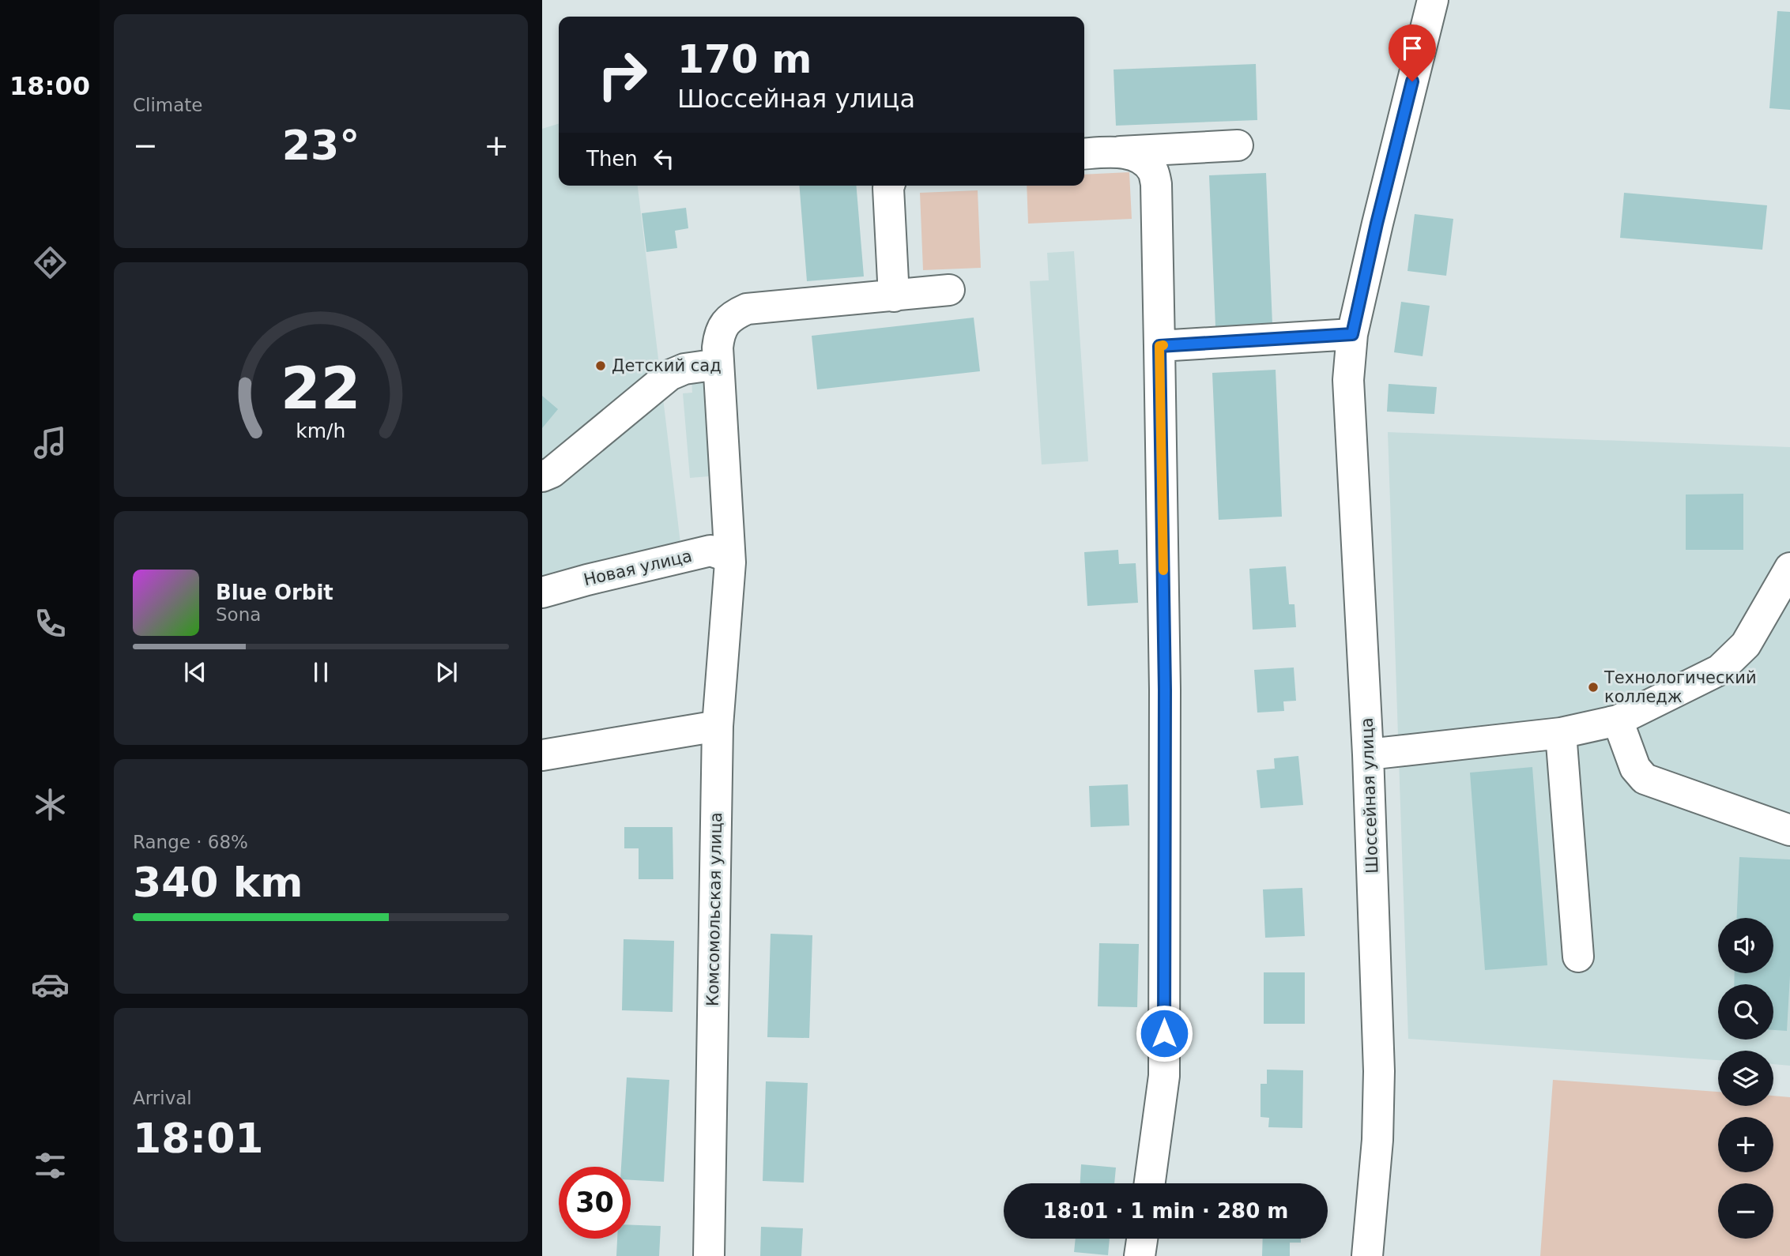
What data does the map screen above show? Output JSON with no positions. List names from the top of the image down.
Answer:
{
  "streets": {
    "street": ["Новая улица", "Шоссейная улица", "Комсомольская улица"]
  },
  "crossings": [
    ["Новая улица", "Комсомольская улица"]
  ],
  "places": ["Детский сад", "Технологический колледж"],
  "page": {
    "tabs": "18:00",
    "tile": [
      "Climate",
      ["Range · 68%", "340 km"],
      ["Arrival", "18:01"]
    ],
    "turn": ["170 m", "Шоссейная улица"],
    "heat": ["−", "23°", "+"],
    "then": "Then",
    "song": ["Blue Orbit", "Sona"],
    "map_buttons": ["+", "−"],
    "limit": "30",
    "trip": "18:01 · 1 min · 280 m",
    "gauge": ["22", "km/h"]
  }
}
